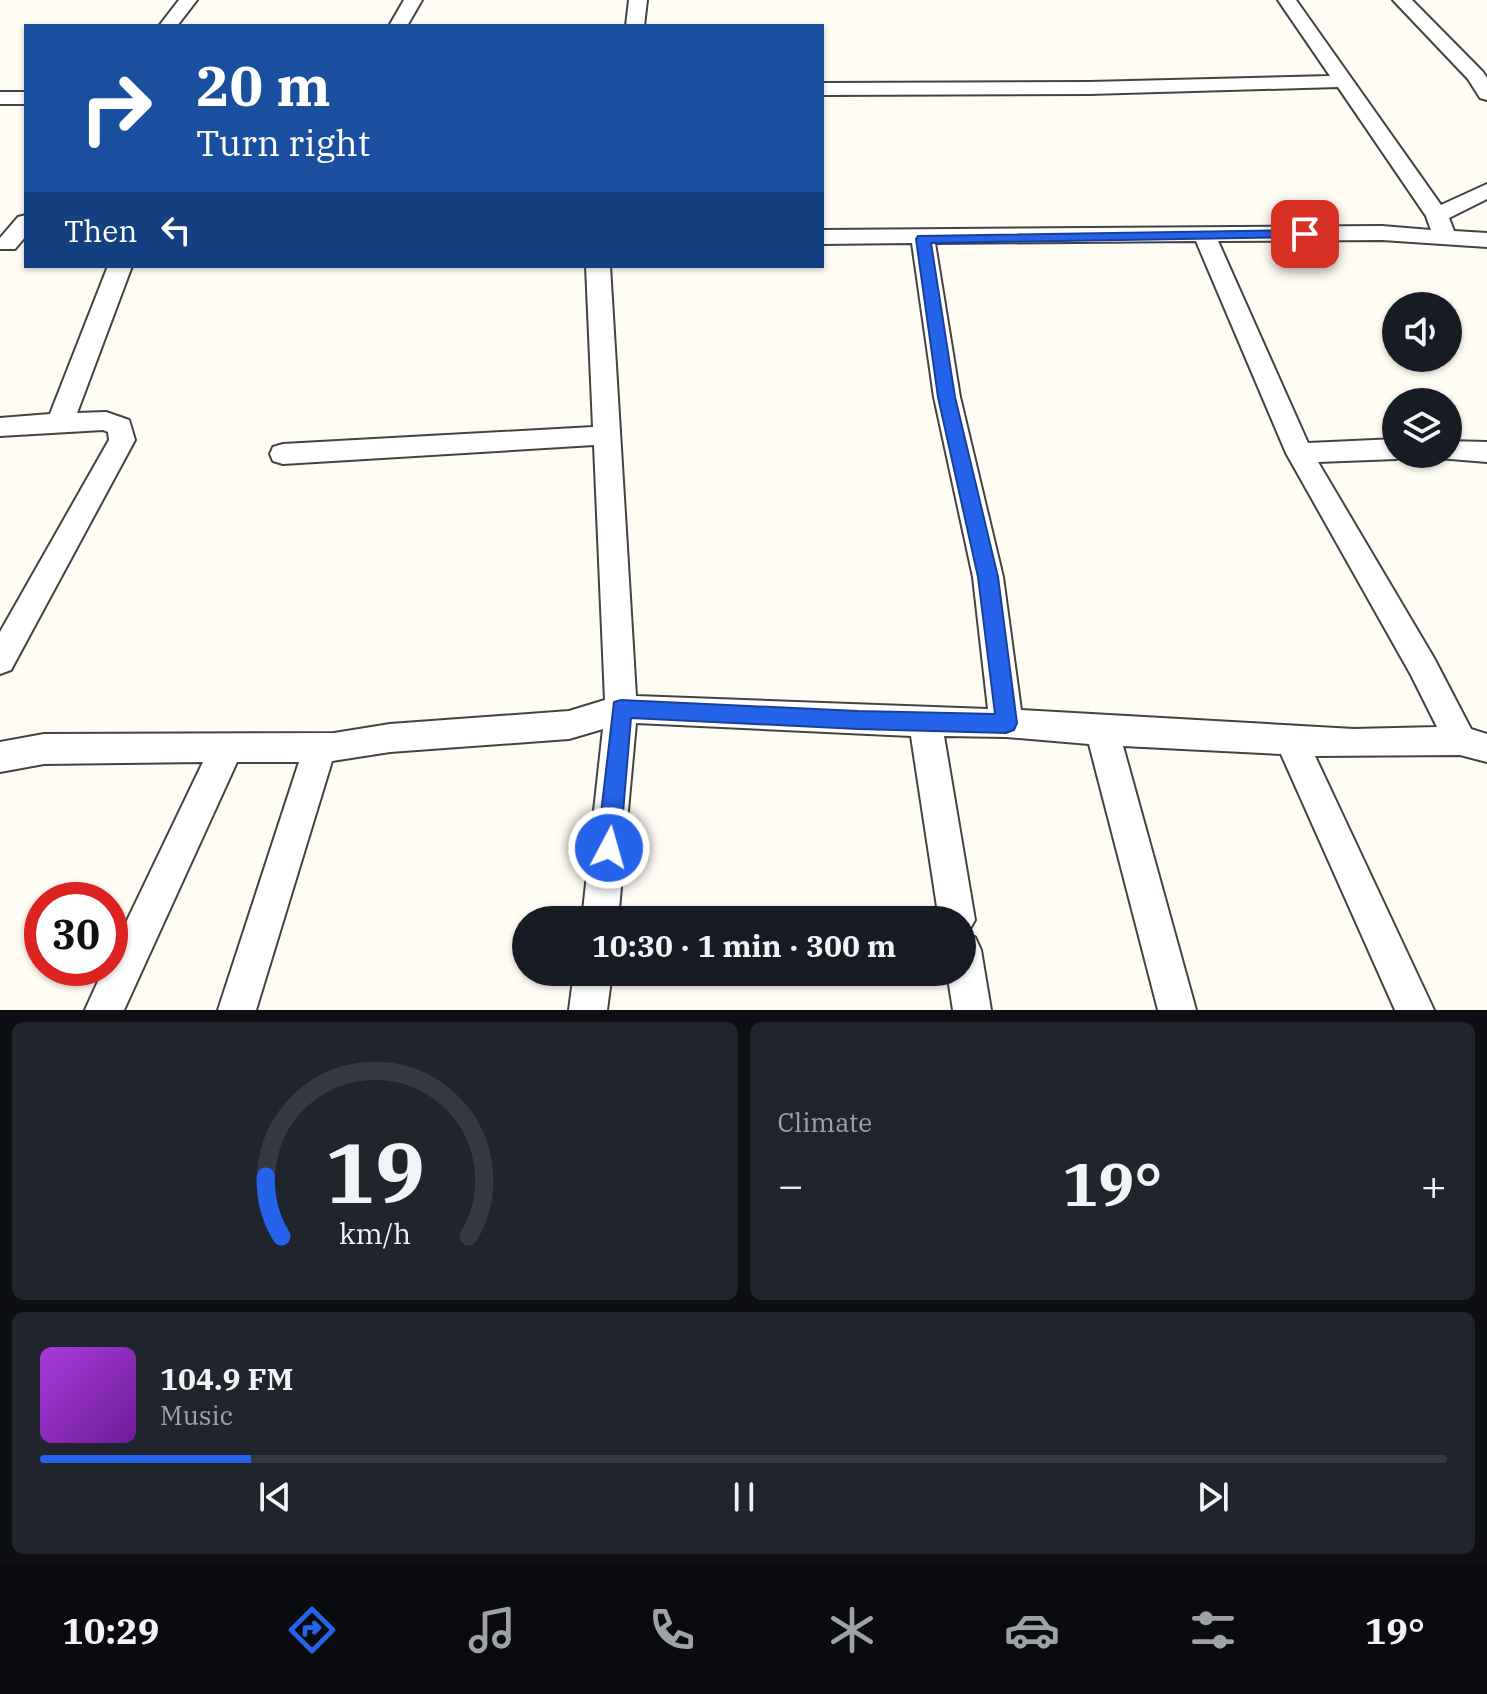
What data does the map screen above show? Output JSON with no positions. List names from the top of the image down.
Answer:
{
  "page": {
    "turn": ["20 m", "Turn right"],
    "then": "Then",
    "limit": "30",
    "trip": "10:30 · 1 min · 300 m",
    "tile": "Climate",
    "heat": ["−", "19°", "+"],
    "song": ["104.9 FM", "Music"],
    "tabs": ["10:29", "19°"],
    "gauge": ["19", "km/h"]
  }
}
